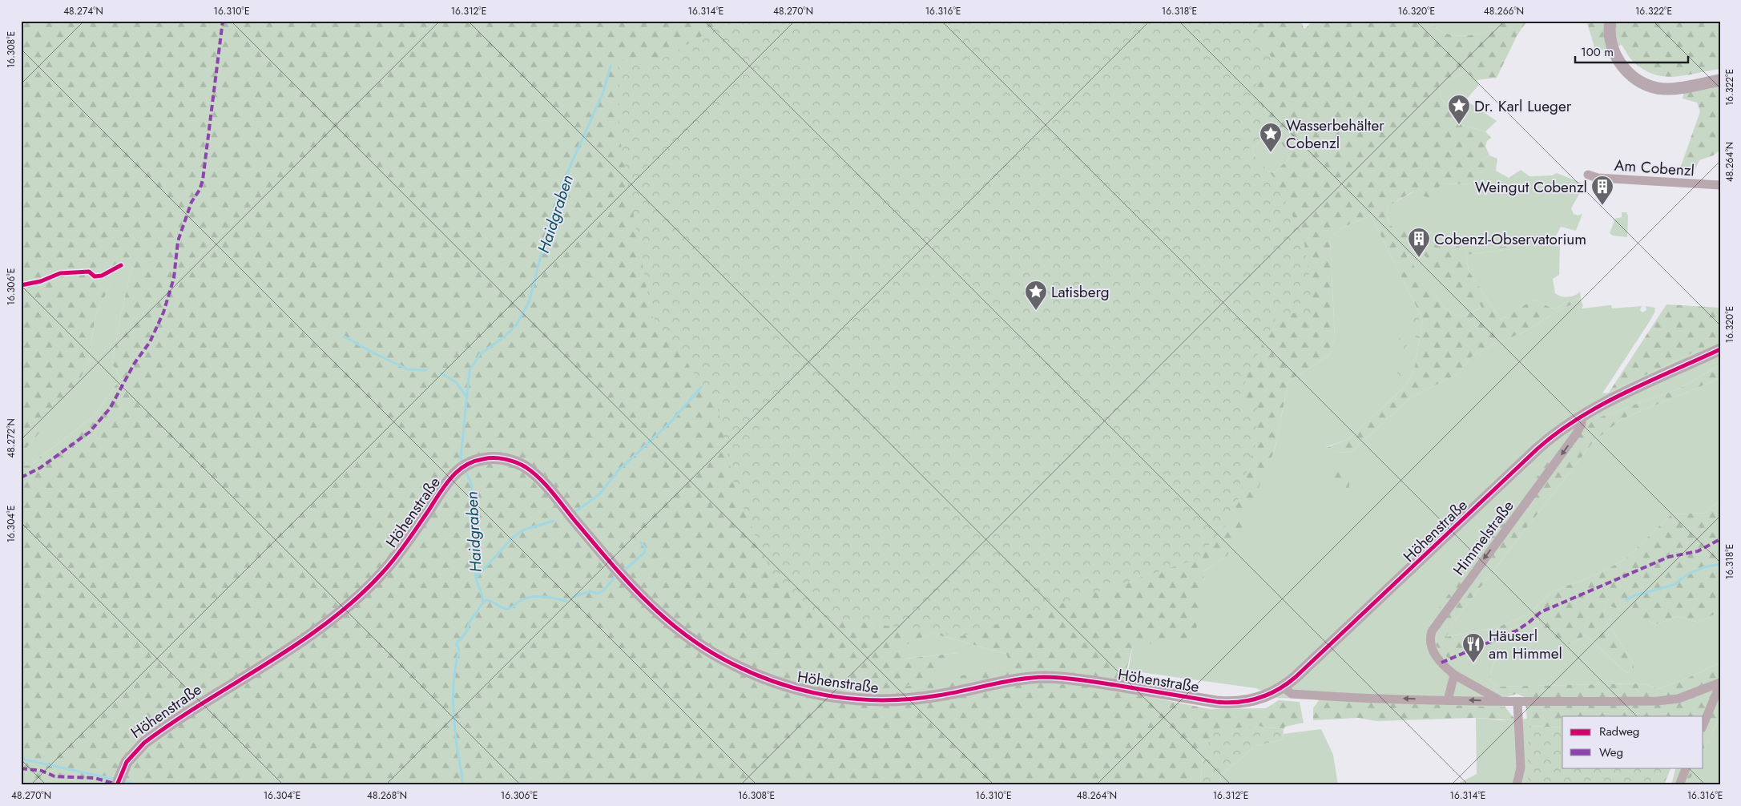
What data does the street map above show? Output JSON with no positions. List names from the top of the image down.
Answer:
{
  "streets": {
    "street": ["Am Cobenzl", "Höhenstraße", "Himmelstraße"]
  },
  "crossings": [
    ["Höhenstraße", "Himmelstraße"]
  ],
  "water": ["Haidgraben"],
  "places": {
    "place": ["Dr. Karl Lueger", "Wasserbehälter Cobenzl", "Latisberg"],
    "building": ["Weingut Cobenzl", "Cobenzl-Observatorium"],
    "restaurant": ["Häuserl am Himmel"]
  },
  "legend": ["Radweg", "Weg"],
  "scale_bar": "100 m",
  "coordinates": [
    "48.274°N",
    "16.310°E",
    "16.312°E",
    "16.314°E",
    "48.270°N",
    "16.316°E",
    "16.318°E",
    "16.320°E",
    "48.266°N",
    "16.322°E",
    "16.308°E",
    "48.264°N",
    "16.306°E",
    "48.272°N",
    "16.304°E",
    "48.268°N"
  ]
}
